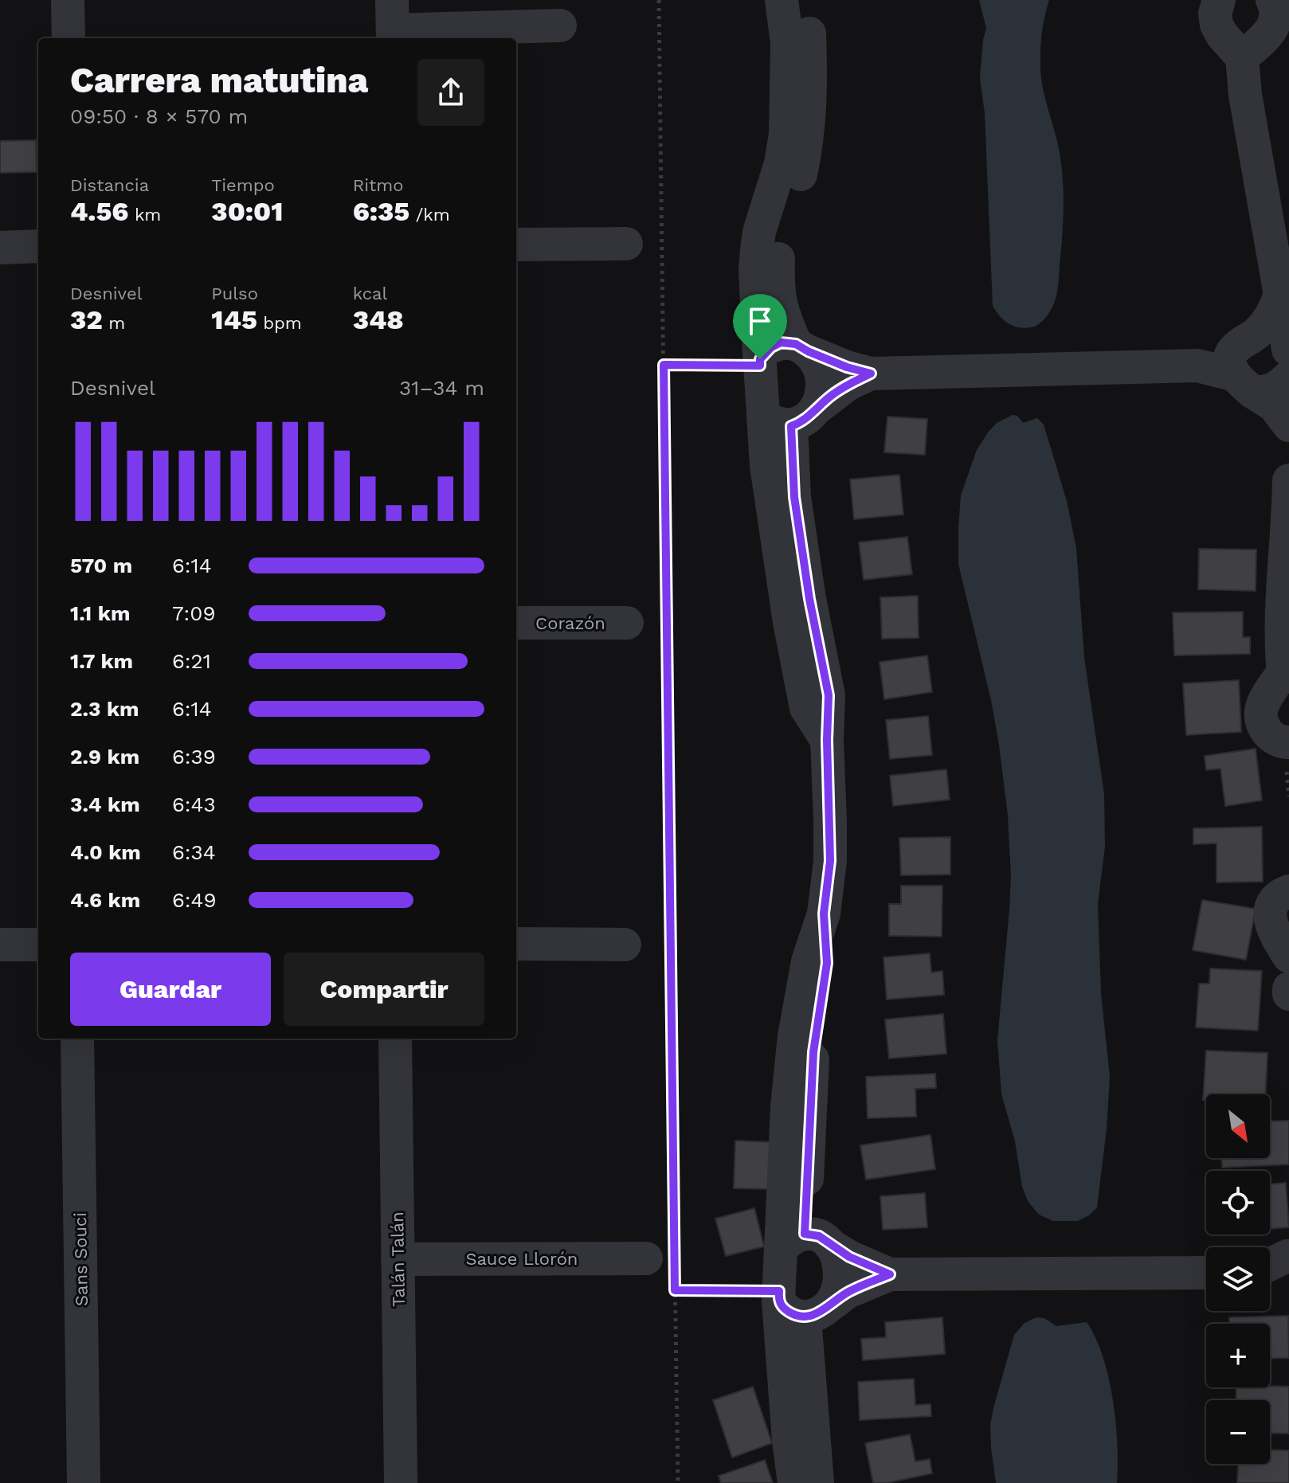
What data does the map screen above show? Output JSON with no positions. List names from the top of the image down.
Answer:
{
  "streets": {
    "street": [
      "Corazón",
      "Sauce Llorón",
      "Sans Souci",
      "Talán Talán"
    ]
  },
  "crossings": [
    ["Sauce Llorón", "Talán Talán"]
  ],
  "north": "bottom right",
  "page": {
    "heading": ["Carrera matutina", "09:50 · 8 × 570 m"],
    "stats": [
      ["Distancia", "4.56 km"],
      ["Tiempo", "30:01"],
      ["Ritmo", "6:35 /km"],
      ["Desnivel", "32 m"],
      ["Pulso", "145 bpm"],
      ["kcal", "348"]
    ],
    "chart": ["Desnivel", "31–34 m"],
    "list": [
      {
        "name": "570 m",
        "note": "6:14"
      },
      {
        "name": "1.1 km",
        "note": "7:09"
      },
      {
        "name": "1.7 km",
        "note": "6:21"
      },
      {
        "name": "2.3 km",
        "note": "6:14"
      },
      {
        "name": "2.9 km",
        "note": "6:39"
      },
      {
        "name": "3.4 km",
        "note": "6:43"
      },
      {
        "name": "4.0 km",
        "note": "6:34"
      },
      {
        "name": "4.6 km",
        "note": "6:49"
      }
    ],
    "buttons": ["Guardar", "Compartir"],
    "map_buttons": ["+", "−"]
  }
}
